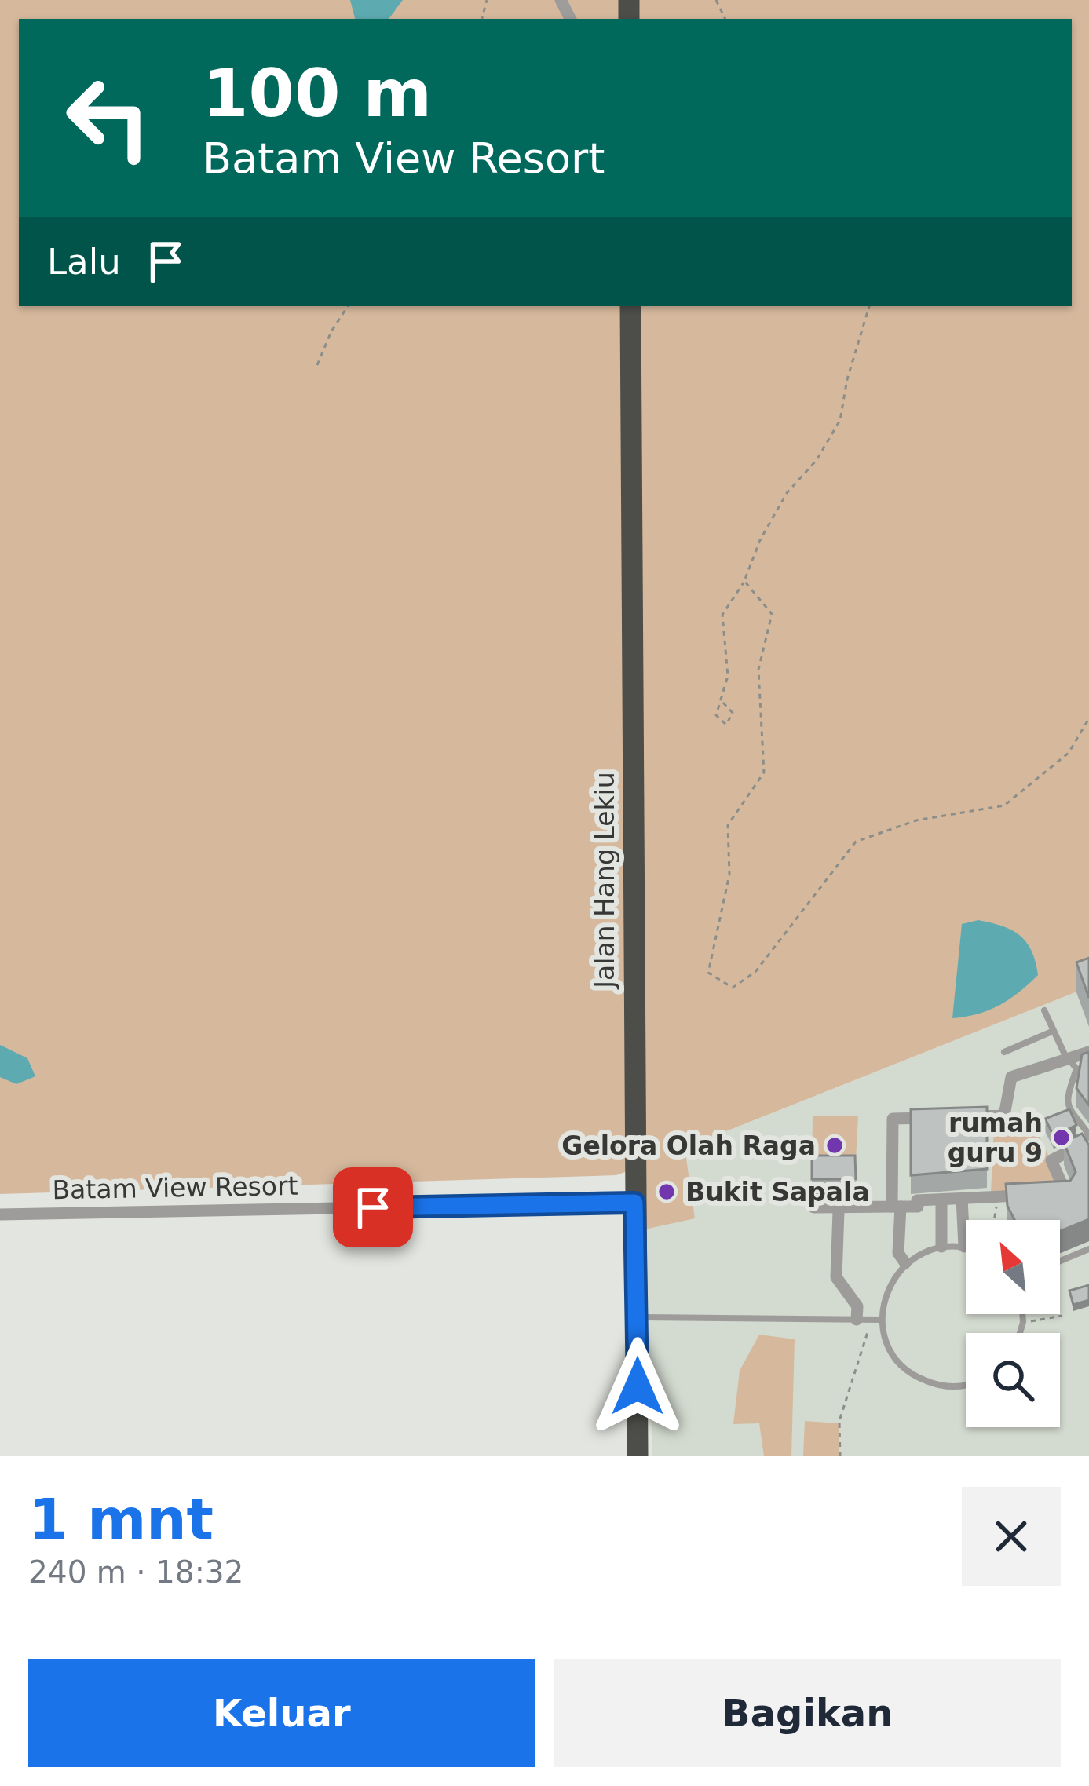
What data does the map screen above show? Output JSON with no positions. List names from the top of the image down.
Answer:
{
  "streets": {
    "highway": ["Jalan Hang Lekiu"],
    "street": ["Batam View Resort"]
  },
  "crossings": [
    ["Jalan Hang Lekiu", "Batam View Resort"]
  ],
  "places": ["rumah guru 9", "Gelora Olah Raga", "Bukit Sapala"],
  "north": "top left",
  "page": {
    "turn": ["100 m", "Batam View Resort"],
    "then": "Lalu",
    "heading": ["1 mnt", "240 m · 18:32"],
    "buttons": ["Keluar", "Bagikan"]
  }
}
